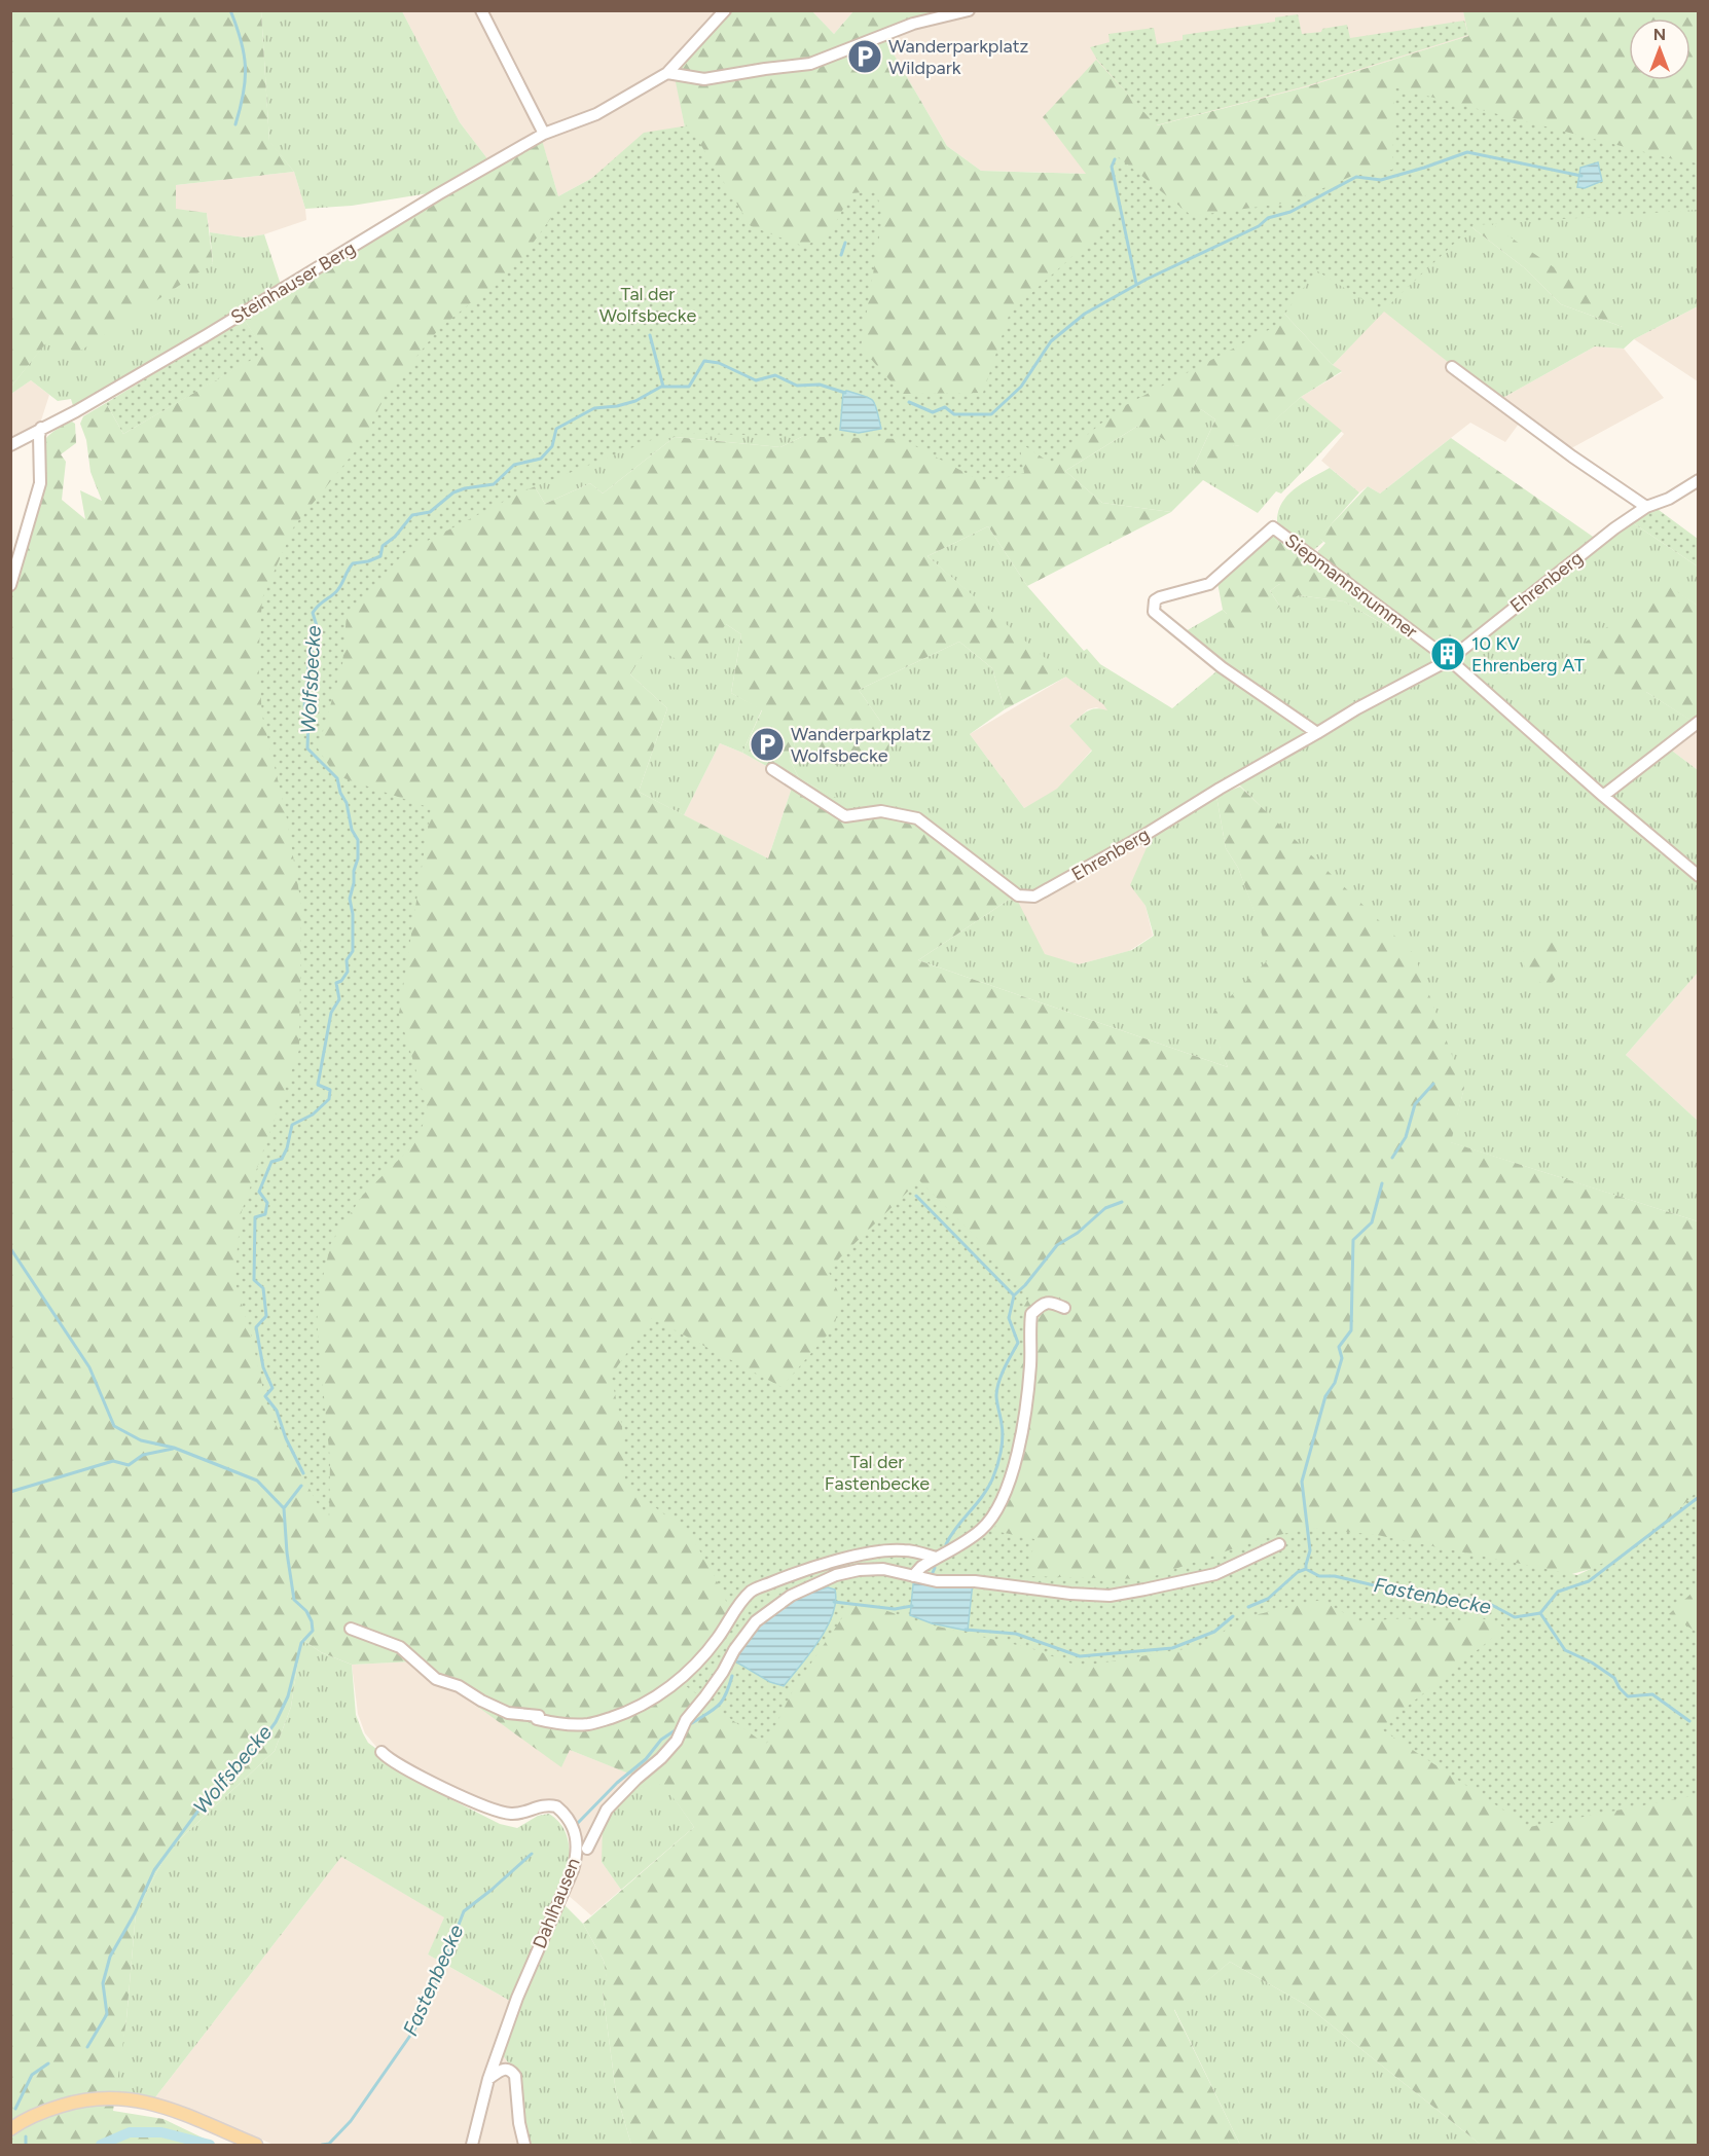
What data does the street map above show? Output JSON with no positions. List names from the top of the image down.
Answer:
{
  "streets": {
    "street": [
      "Steinhauser Berg",
      "Ehrenberg",
      "Siepmannsnummer",
      "Dahlhausen"
    ]
  },
  "crossings": [
    ["Ehrenberg", "Siepmannsnummer"]
  ],
  "water": ["Wolfsbecke", "Fastenbecke"],
  "parks": ["Tal der Wolfsbecke", "Tal der Fastenbecke"],
  "places": {
    "parking": ["Wanderparkplatz Wildpark", "Wanderparkplatz Wolfsbecke"],
    "building": ["10 KV Ehrenberg AT"]
  },
  "north": "top"
}
